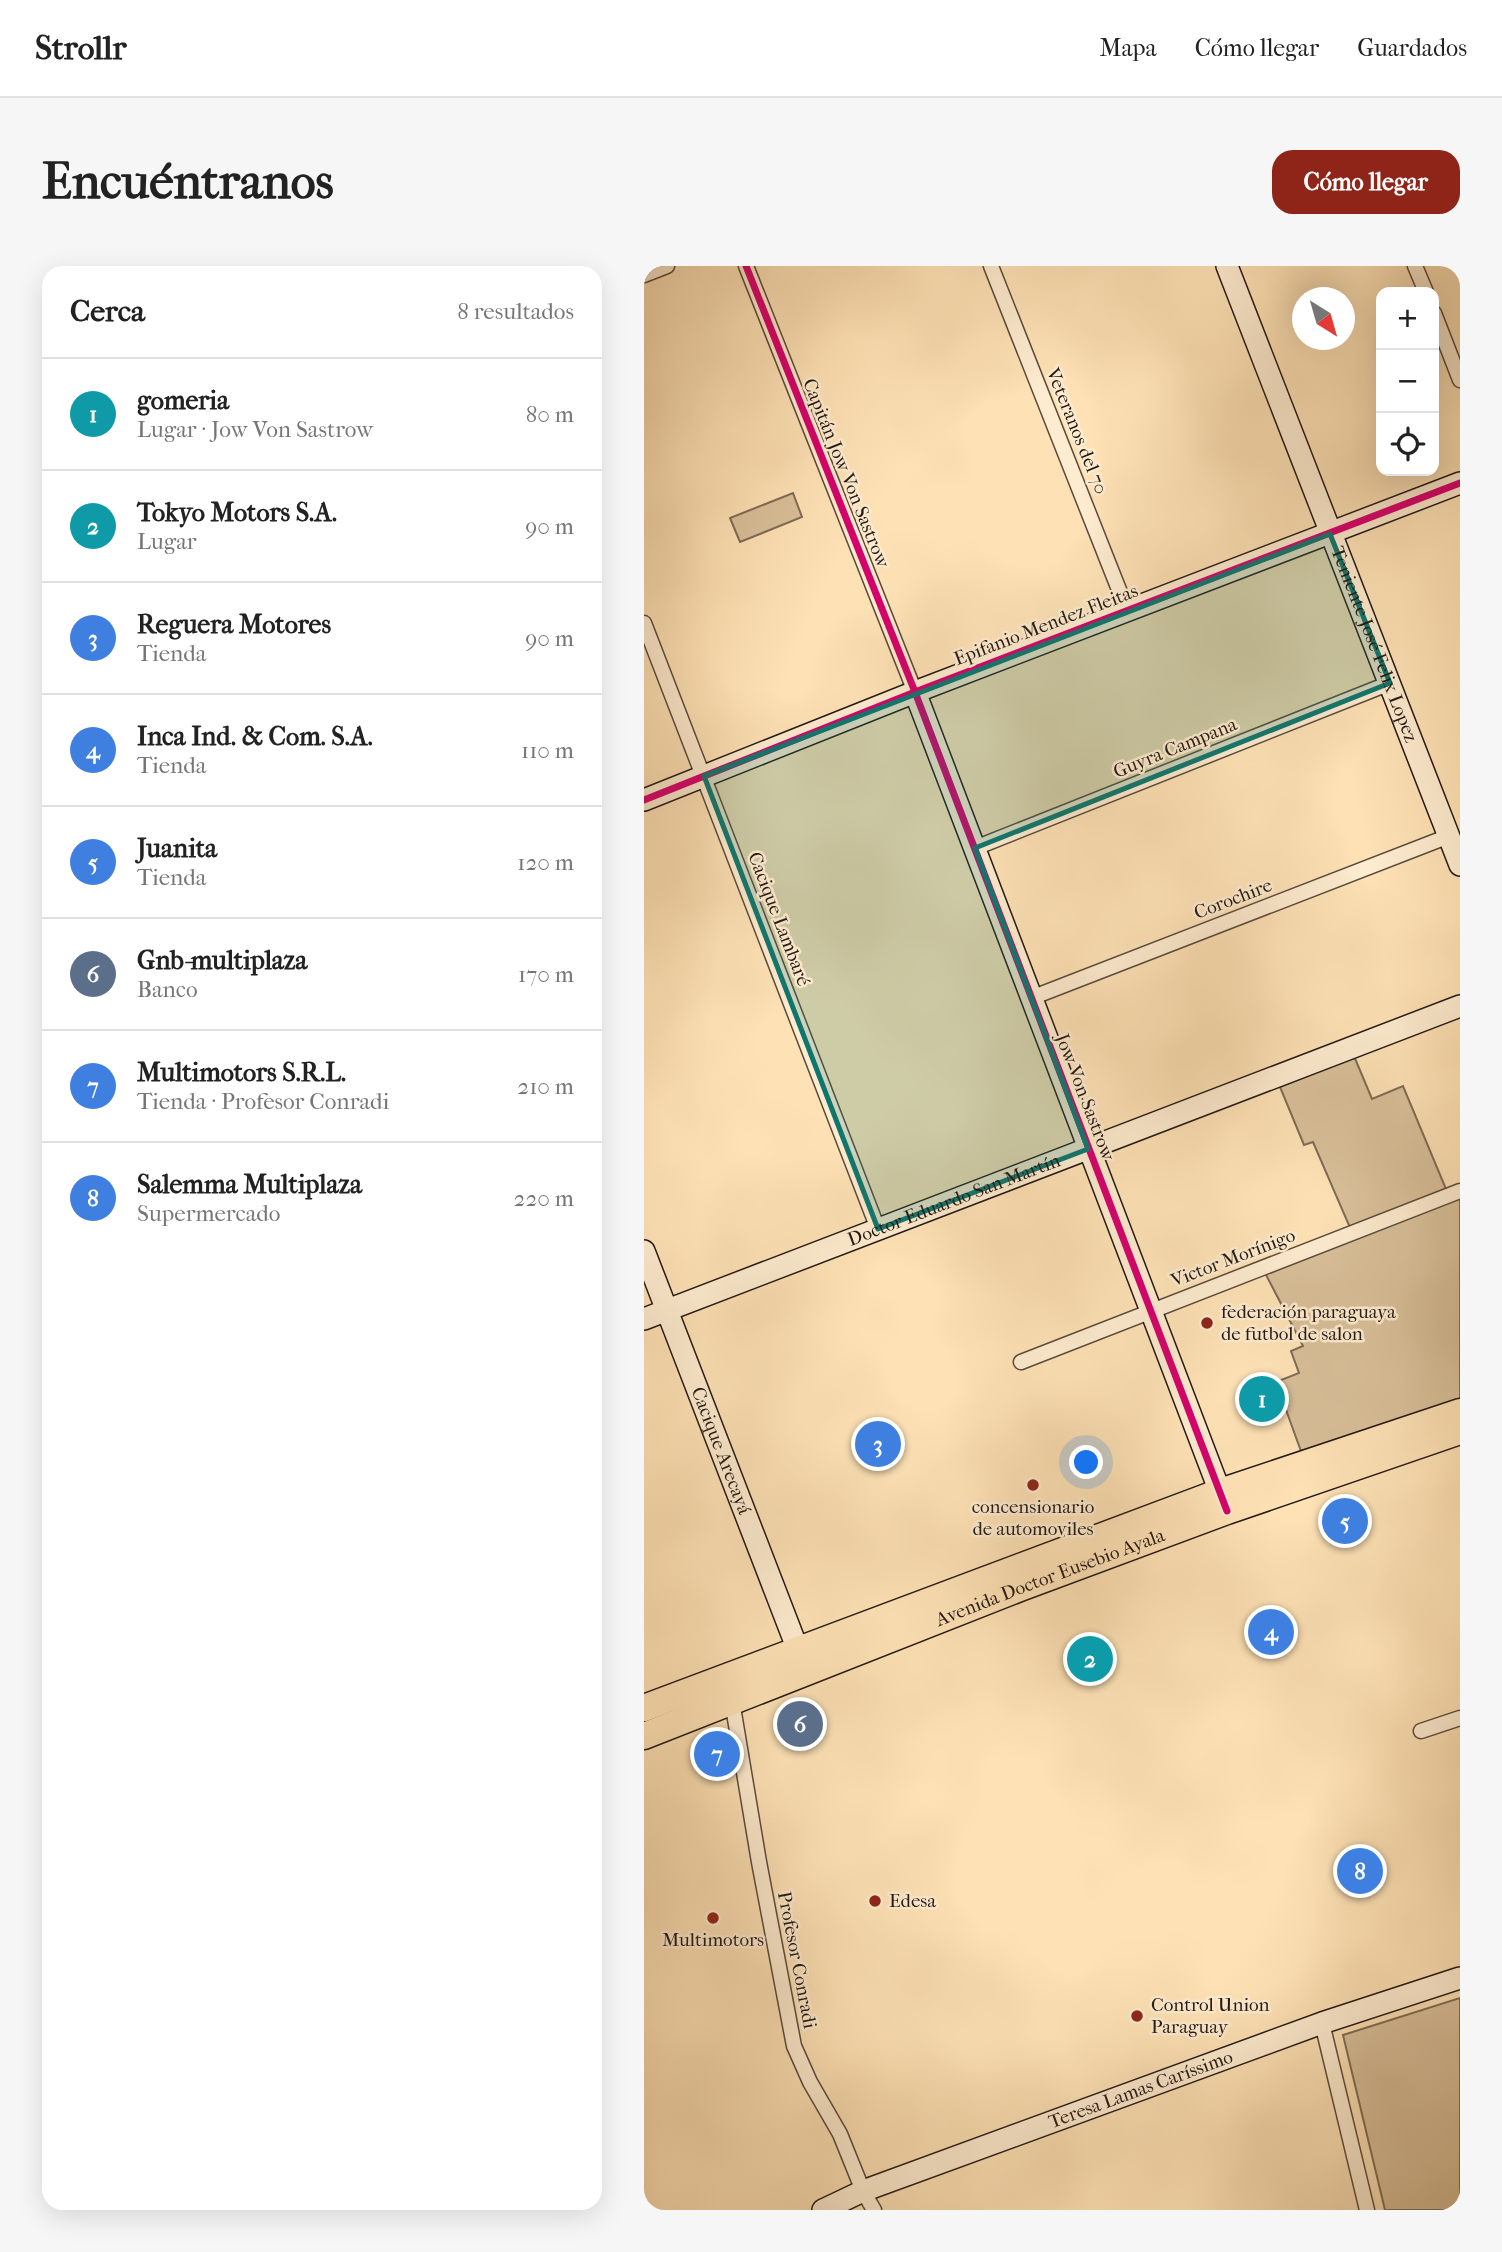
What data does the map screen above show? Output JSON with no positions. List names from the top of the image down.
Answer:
{
  "streets": {
    "highway": ["Avenida Doctor Eusebio Ayala"],
    "street": [
      "Veteranos del 70",
      "Capitán Jow Von Sastrow",
      "Epifanio Mendez Fleitas",
      "Teniente José Felix Lopez",
      "Guyra Campana",
      "Corochire",
      "Cacique Lambaré",
      "Jow Von Sastrow",
      "Doctor Eduardo San Martín",
      "Victor Morínigo",
      "Cacique Arecayá",
      "Profesor Conradi",
      "Teresa Lamas Caríssimo"
    ]
  },
  "crossings": [
    ["Veteranos del 70", "Epifanio Mendez Fleitas"],
    ["Capitán Jow Von Sastrow", "Epifanio Mendez Fleitas"],
    ["Capitán Jow Von Sastrow", "Jow Von Sastrow"],
    ["Epifanio Mendez Fleitas", "Teniente José Felix Lopez"],
    ["Epifanio Mendez Fleitas", "Cacique Lambaré"],
    ["Epifanio Mendez Fleitas", "Jow Von Sastrow"],
    ["Teniente José Felix Lopez", "Guyra Campana"],
    ["Teniente José Felix Lopez", "Corochire"],
    ["Guyra Campana", "Jow Von Sastrow"],
    ["Corochire", "Jow Von Sastrow"],
    ["Cacique Lambaré", "Doctor Eduardo San Martín"],
    ["Jow Von Sastrow", "Doctor Eduardo San Martín"],
    ["Jow Von Sastrow", "Victor Morínigo"],
    ["Jow Von Sastrow", "Avenida Doctor Eusebio Ayala"],
    ["Doctor Eduardo San Martín", "Cacique Arecayá"],
    ["Cacique Arecayá", "Avenida Doctor Eusebio Ayala"],
    ["Avenida Doctor Eusebio Ayala", "Profesor Conradi"],
    ["Profesor Conradi", "Teresa Lamas Caríssimo"]
  ],
  "places": [
    "federación paraguaya de futbol de salon",
    "concensionario de automoviles",
    "Edesa",
    "Multimotors",
    "Control Union Paraguay"
  ],
  "north": "bottom right",
  "page": {
    "header": "Strollr",
    "nav": ["Mapa", "Cómo llegar", "Guardados"],
    "buttons": "Cómo llegar",
    "title": "Encuéntranos",
    "heading": ["Cerca", "8 resultados"],
    "map_buttons": ["+", "−"],
    "list": [
      {
        "mark": "1",
        "name": "gomeria",
        "note": "Lugar · Jow Von Sastrow",
        "value": "80 m"
      },
      {
        "mark": "2",
        "name": "Tokyo Motors S.A.",
        "note": "Lugar",
        "value": "90 m"
      },
      {
        "mark": "3",
        "name": "Reguera Motores",
        "note": "Tienda",
        "value": "90 m"
      },
      {
        "mark": "4",
        "name": "Inca Ind. & Com. S.A.",
        "note": "Tienda",
        "value": "110 m"
      },
      {
        "mark": "5",
        "name": "Juanita",
        "note": "Tienda",
        "value": "120 m"
      },
      {
        "mark": "6",
        "name": "Gnb-multiplaza",
        "note": "Banco",
        "value": "170 m"
      },
      {
        "mark": "7",
        "name": "Multimotors S.R.L.",
        "note": "Tienda · Profesor Conradi",
        "value": "210 m"
      },
      {
        "mark": "8",
        "name": "Salemma Multiplaza",
        "note": "Supermercado",
        "value": "220 m"
      }
    ],
    "pins": [
      "1",
      "3",
      "5",
      "4",
      "2",
      "6",
      "7",
      "8"
    ]
  }
}
